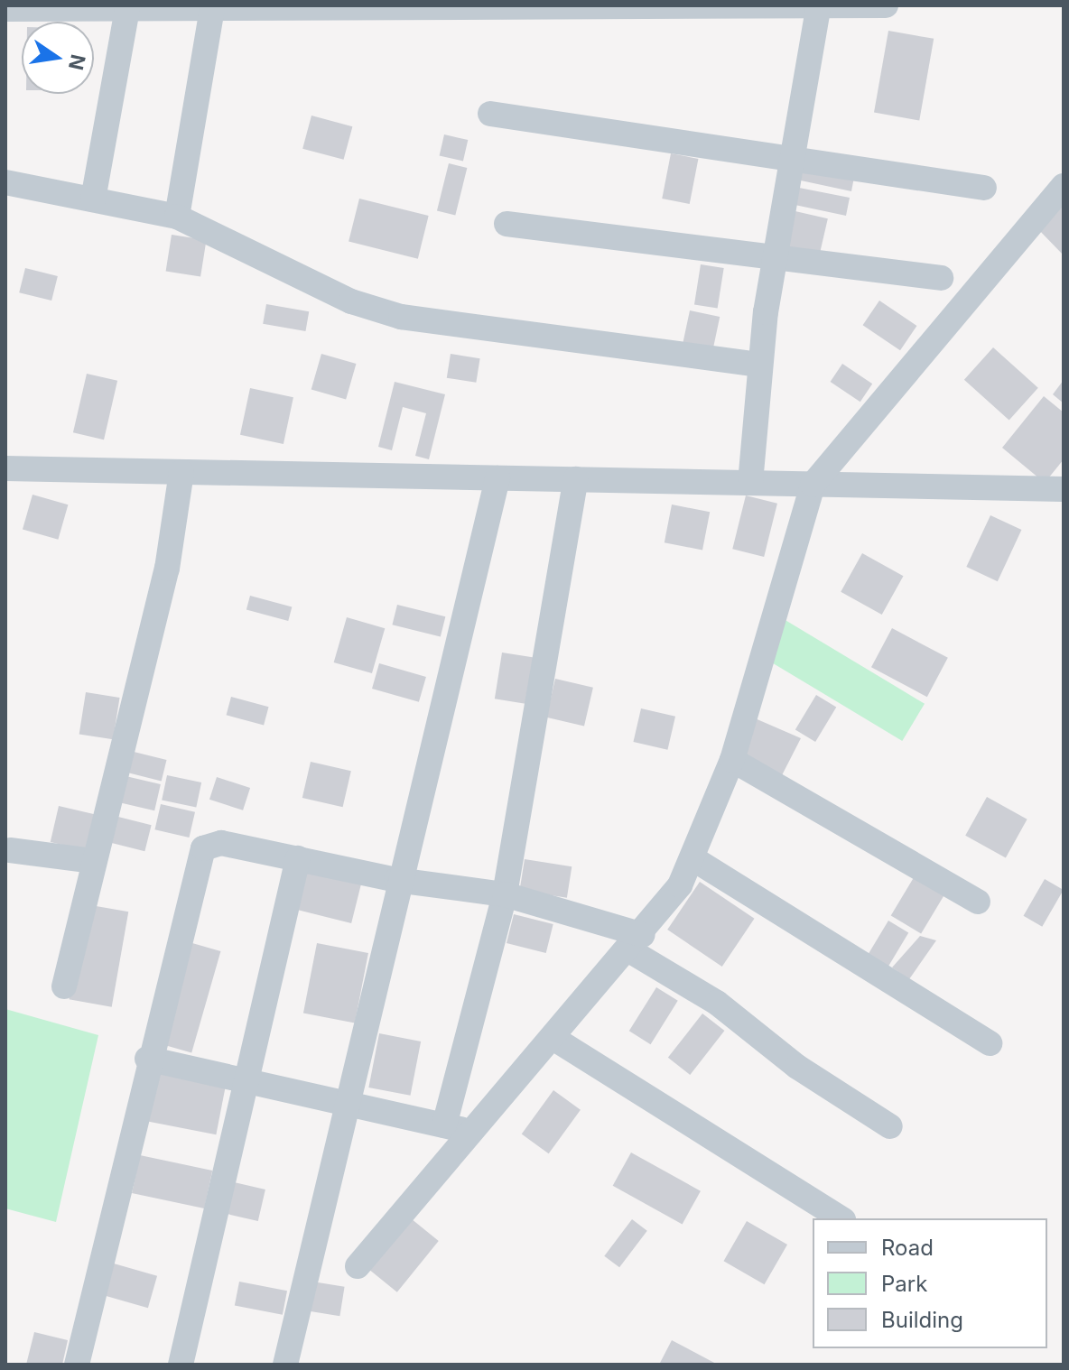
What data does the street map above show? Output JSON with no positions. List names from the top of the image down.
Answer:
{
  "legend": ["Road", "Park", "Building"],
  "north": "right"
}
